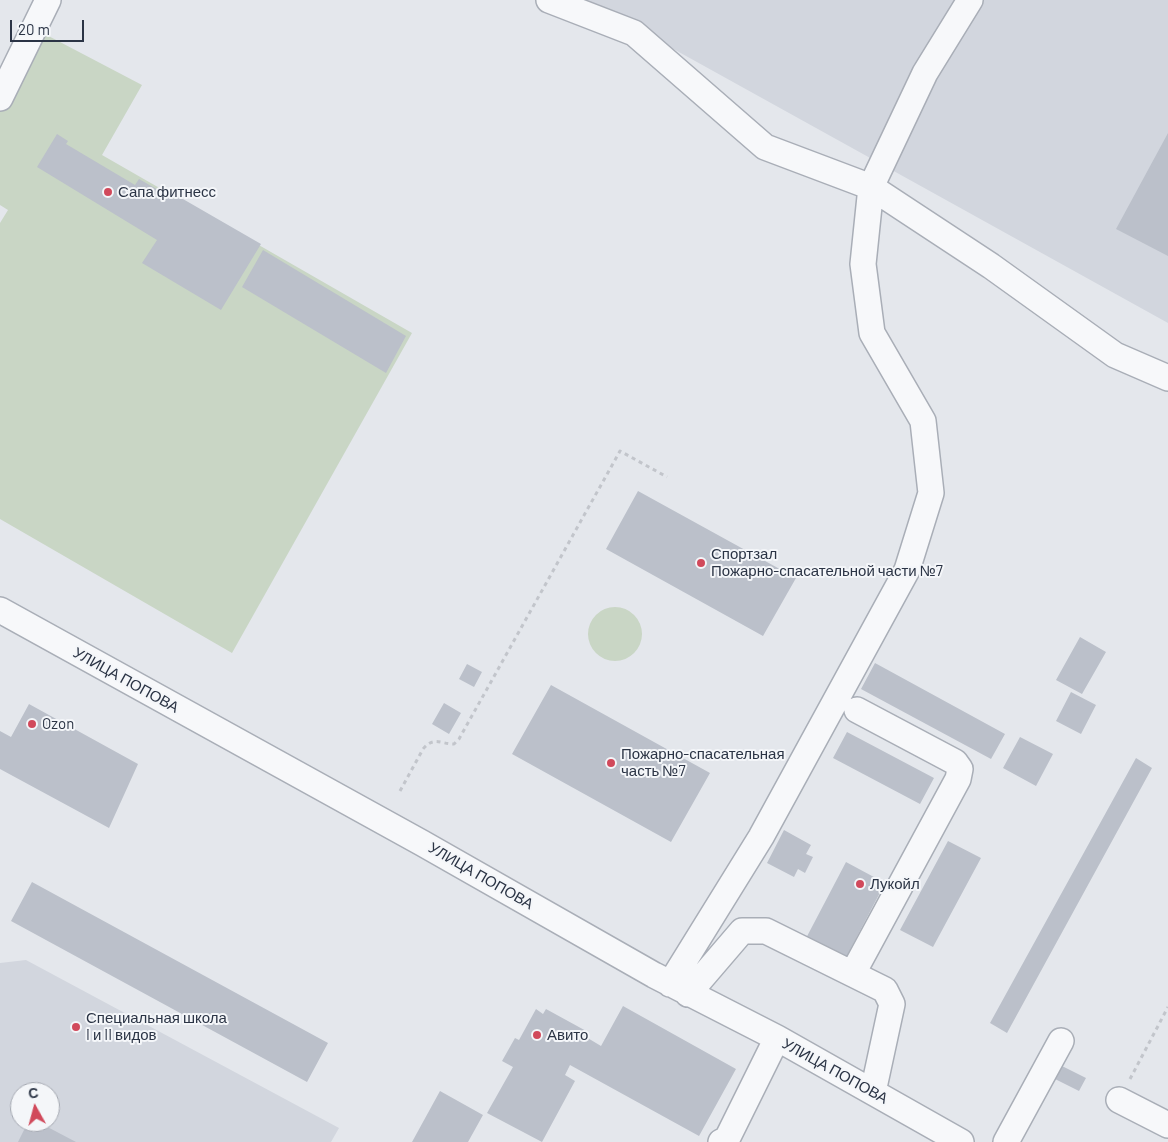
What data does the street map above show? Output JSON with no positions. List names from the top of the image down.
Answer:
{
  "streets": {
    "street": ["УЛИЦА ПОПОВА"]
  },
  "places": [
    "Сапа фитнесс",
    "Спортзал Пожарно-спасательной части №7",
    "Ozon",
    "Пожарно-спасательная часть №7",
    "Лукойл",
    "Специальная школа I и II видов",
    "Авито"
  ],
  "scale_bar": "20 m",
  "north": "top"
}
